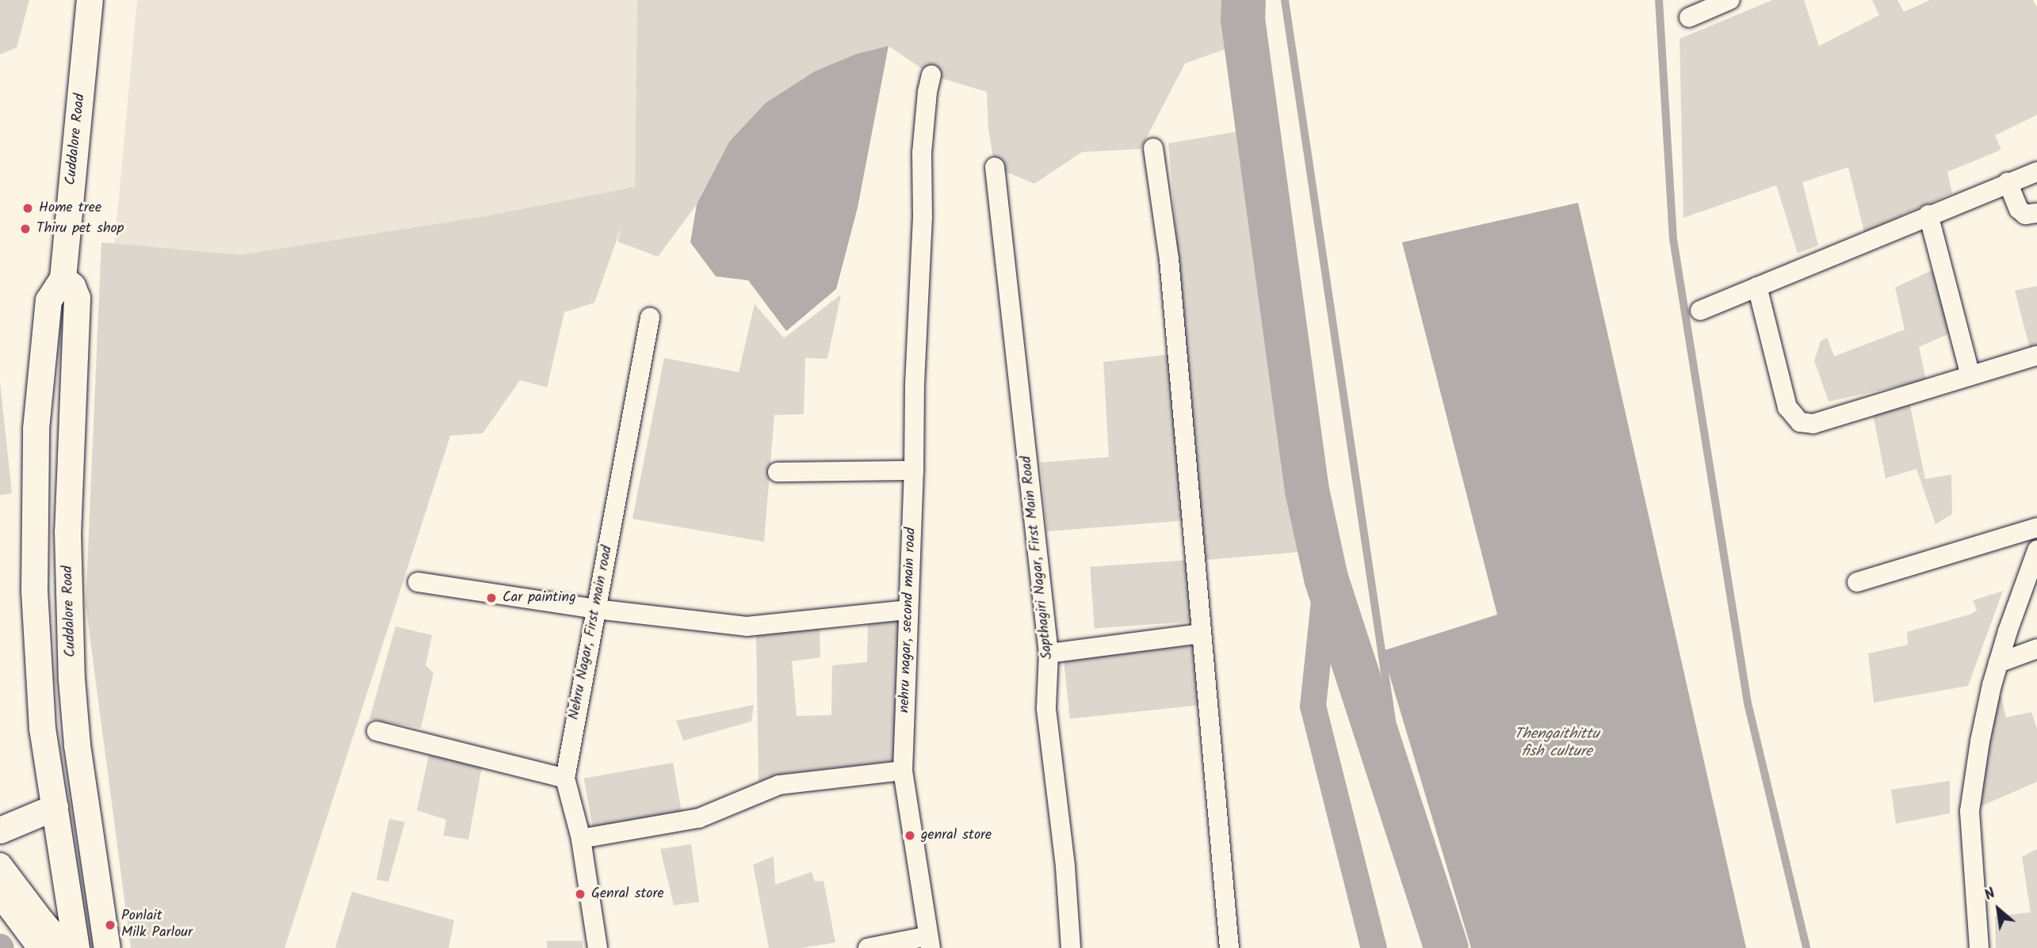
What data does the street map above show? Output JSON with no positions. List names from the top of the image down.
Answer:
{
  "streets": {
    "main road": ["Cuddalore Road"],
    "street": ["Sapthagiri Nagar, First Main Road", "nehru nagar, second main road", "Nehru Nagar, First main road"]
  },
  "water": ["Thengaithittu fish culture"],
  "places": [
    "Home tree",
    "Thiru pet shop",
    "Car painting",
    "genral store",
    "Genral store",
    "Ponlait Milk Parlour"
  ],
  "north": "top left"
}
